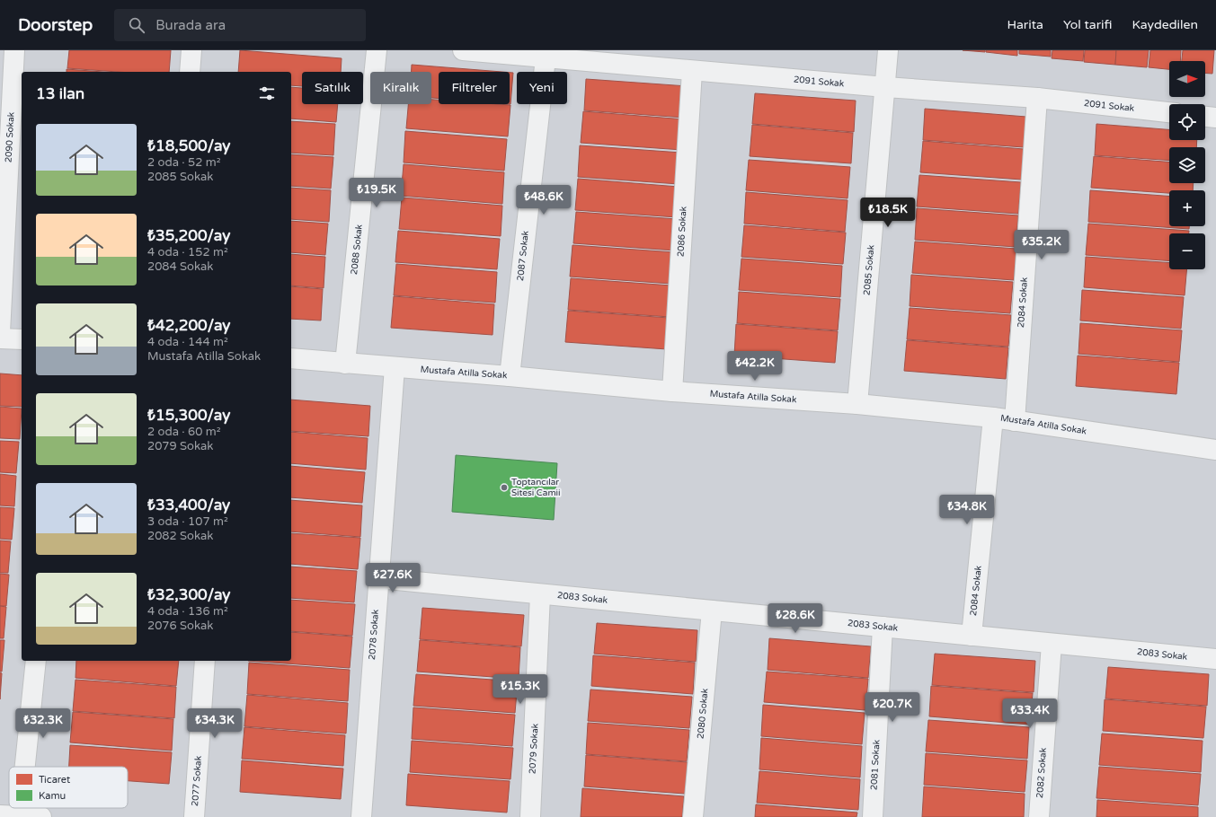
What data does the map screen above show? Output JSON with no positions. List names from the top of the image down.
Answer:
{
  "streets": {
    "street": [
      "2091 Sokak",
      "2090 Sokak",
      "2086 Sokak",
      "2088 Sokak",
      "2087 Sokak",
      "2085 Sokak",
      "2084 Sokak",
      "Mustafa Atilla Sokak",
      "2083 Sokak",
      "2078 Sokak",
      "2080 Sokak",
      "2079 Sokak",
      "2081 Sokak",
      "2082 Sokak",
      "2077 Sokak"
    ]
  },
  "crossings": [
    ["2091 Sokak", "2086 Sokak"],
    ["2091 Sokak", "2087 Sokak"],
    ["2091 Sokak", "2085 Sokak"],
    ["2091 Sokak", "2084 Sokak"],
    ["2086 Sokak", "Mustafa Atilla Sokak"],
    ["2088 Sokak", "Mustafa Atilla Sokak"],
    ["2087 Sokak", "Mustafa Atilla Sokak"],
    ["2085 Sokak", "Mustafa Atilla Sokak"],
    ["2084 Sokak", "Mustafa Atilla Sokak"],
    ["2084 Sokak", "2083 Sokak"],
    ["Mustafa Atilla Sokak", "2078 Sokak"],
    ["2083 Sokak", "2078 Sokak"],
    ["2083 Sokak", "2080 Sokak"],
    ["2083 Sokak", "2079 Sokak"],
    ["2083 Sokak", "2081 Sokak"],
    ["2083 Sokak", "2082 Sokak"]
  ],
  "places": ["Toptancılar Sitesi Camii"],
  "legend": ["Ticaret", "Kamu"],
  "north": "right",
  "page": {
    "header": "Doorstep",
    "search": "Burada ara",
    "nav": ["Harita", "Yol tarifi", "Kaydedilen"],
    "map_buttons": ["+", "−"],
    "chip": [
      "Satılık",
      "Kiralık",
      "Filtreler",
      "Yeni"
    ],
    "heading": "13 ilan",
    "list": [
      {
        "name": "₺18,500/ay",
        "note": "2 oda · 52 m² · 2085 Sokak"
      },
      {
        "name": "₺35,200/ay",
        "note": "4 oda · 152 m² · 2084 Sokak"
      },
      {
        "name": "₺42,200/ay",
        "note": "4 oda · 144 m² · Mustafa Atilla Sokak"
      },
      {
        "name": "₺15,300/ay",
        "note": "2 oda · 60 m² · 2079 Sokak"
      },
      {
        "name": "₺33,400/ay",
        "note": "3 oda · 107 m² · 2082 Sokak"
      },
      {
        "name": "₺32,300/ay",
        "note": "4 oda · 136 m² · 2076 Sokak"
      }
    ],
    "price": [
      "₺19.5K",
      "₺48.6K",
      "₺18.5K",
      "₺35.2K",
      "₺42.2K",
      "₺34.8K",
      "₺27.6K",
      "₺28.6K",
      "₺15.3K",
      "₺20.7K",
      "₺33.4K",
      "₺32.3K",
      "₺34.3K"
    ]
  }
}
